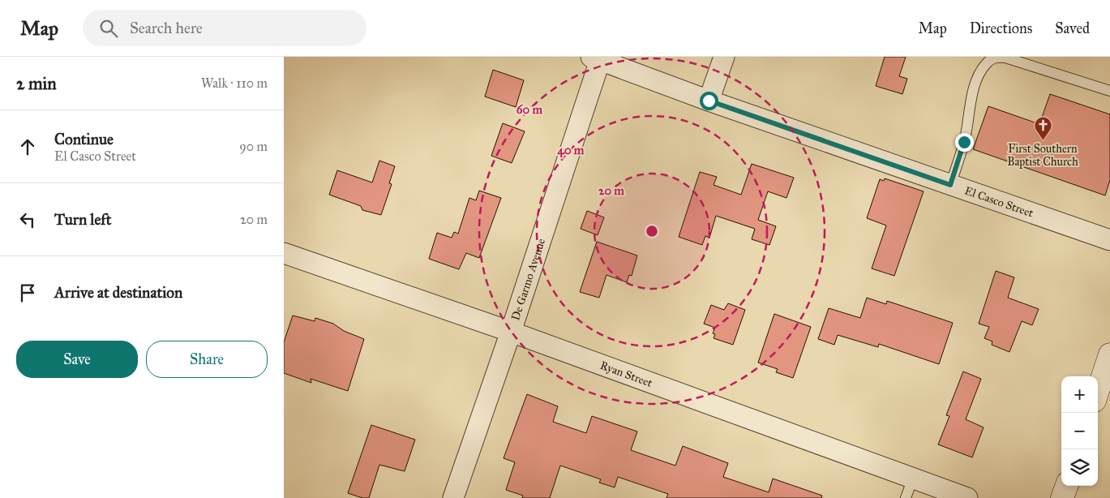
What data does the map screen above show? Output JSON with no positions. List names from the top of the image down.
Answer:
{
  "streets": {
    "street": ["El Casco Street", "De Garmo Avenue", "Ryan Street"]
  },
  "crossings": [
    ["El Casco Street", "De Garmo Avenue"],
    ["De Garmo Avenue", "Ryan Street"]
  ],
  "places": {
    "church": ["First Southern Baptist Church"]
  },
  "page": {
    "header": "Map",
    "search": "Search here",
    "nav": ["Map", "Directions", "Saved"],
    "heading": ["2 min", "Walk · 110 m"],
    "list": [
      ["Continue", "El Casco Street", "90 m"],
      ["Turn left", "20 m"],
      "Arrive at destination"
    ],
    "buttons": ["Save", "Share"],
    "map_buttons": ["+", "−"]
  },
  "rings": ["60 m", "40 m", "20 m"]
}
